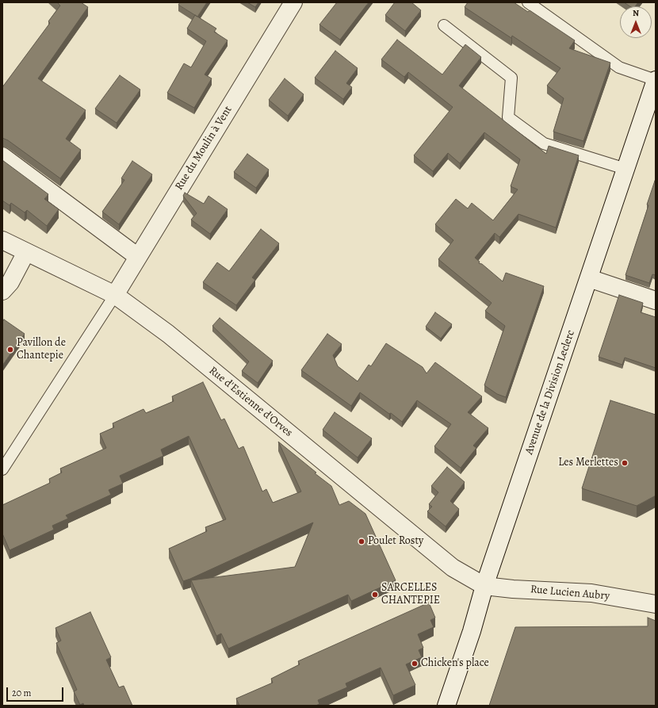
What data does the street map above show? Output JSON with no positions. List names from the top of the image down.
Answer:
{
  "streets": {
    "street": [
      "Rue du Moulin à Vent",
      "Avenue de la Division Leclerc",
      "Rue d'Estienne d'Orves",
      "Rue Lucien Aubry"
    ]
  },
  "crossings": [
    ["Rue du Moulin à Vent", "Rue d'Estienne d'Orves"],
    ["Avenue de la Division Leclerc", "Rue d'Estienne d'Orves"],
    ["Avenue de la Division Leclerc", "Rue Lucien Aubry"],
    ["Rue d'Estienne d'Orves", "Rue Lucien Aubry"]
  ],
  "places": [
    "Pavillon de Chantepie",
    "Les Merlettes",
    "Poulet Rosty",
    "SARCELLES CHANTEPIE",
    "Chicken's place"
  ],
  "scale_bar": "20 m",
  "north": "top"
}
